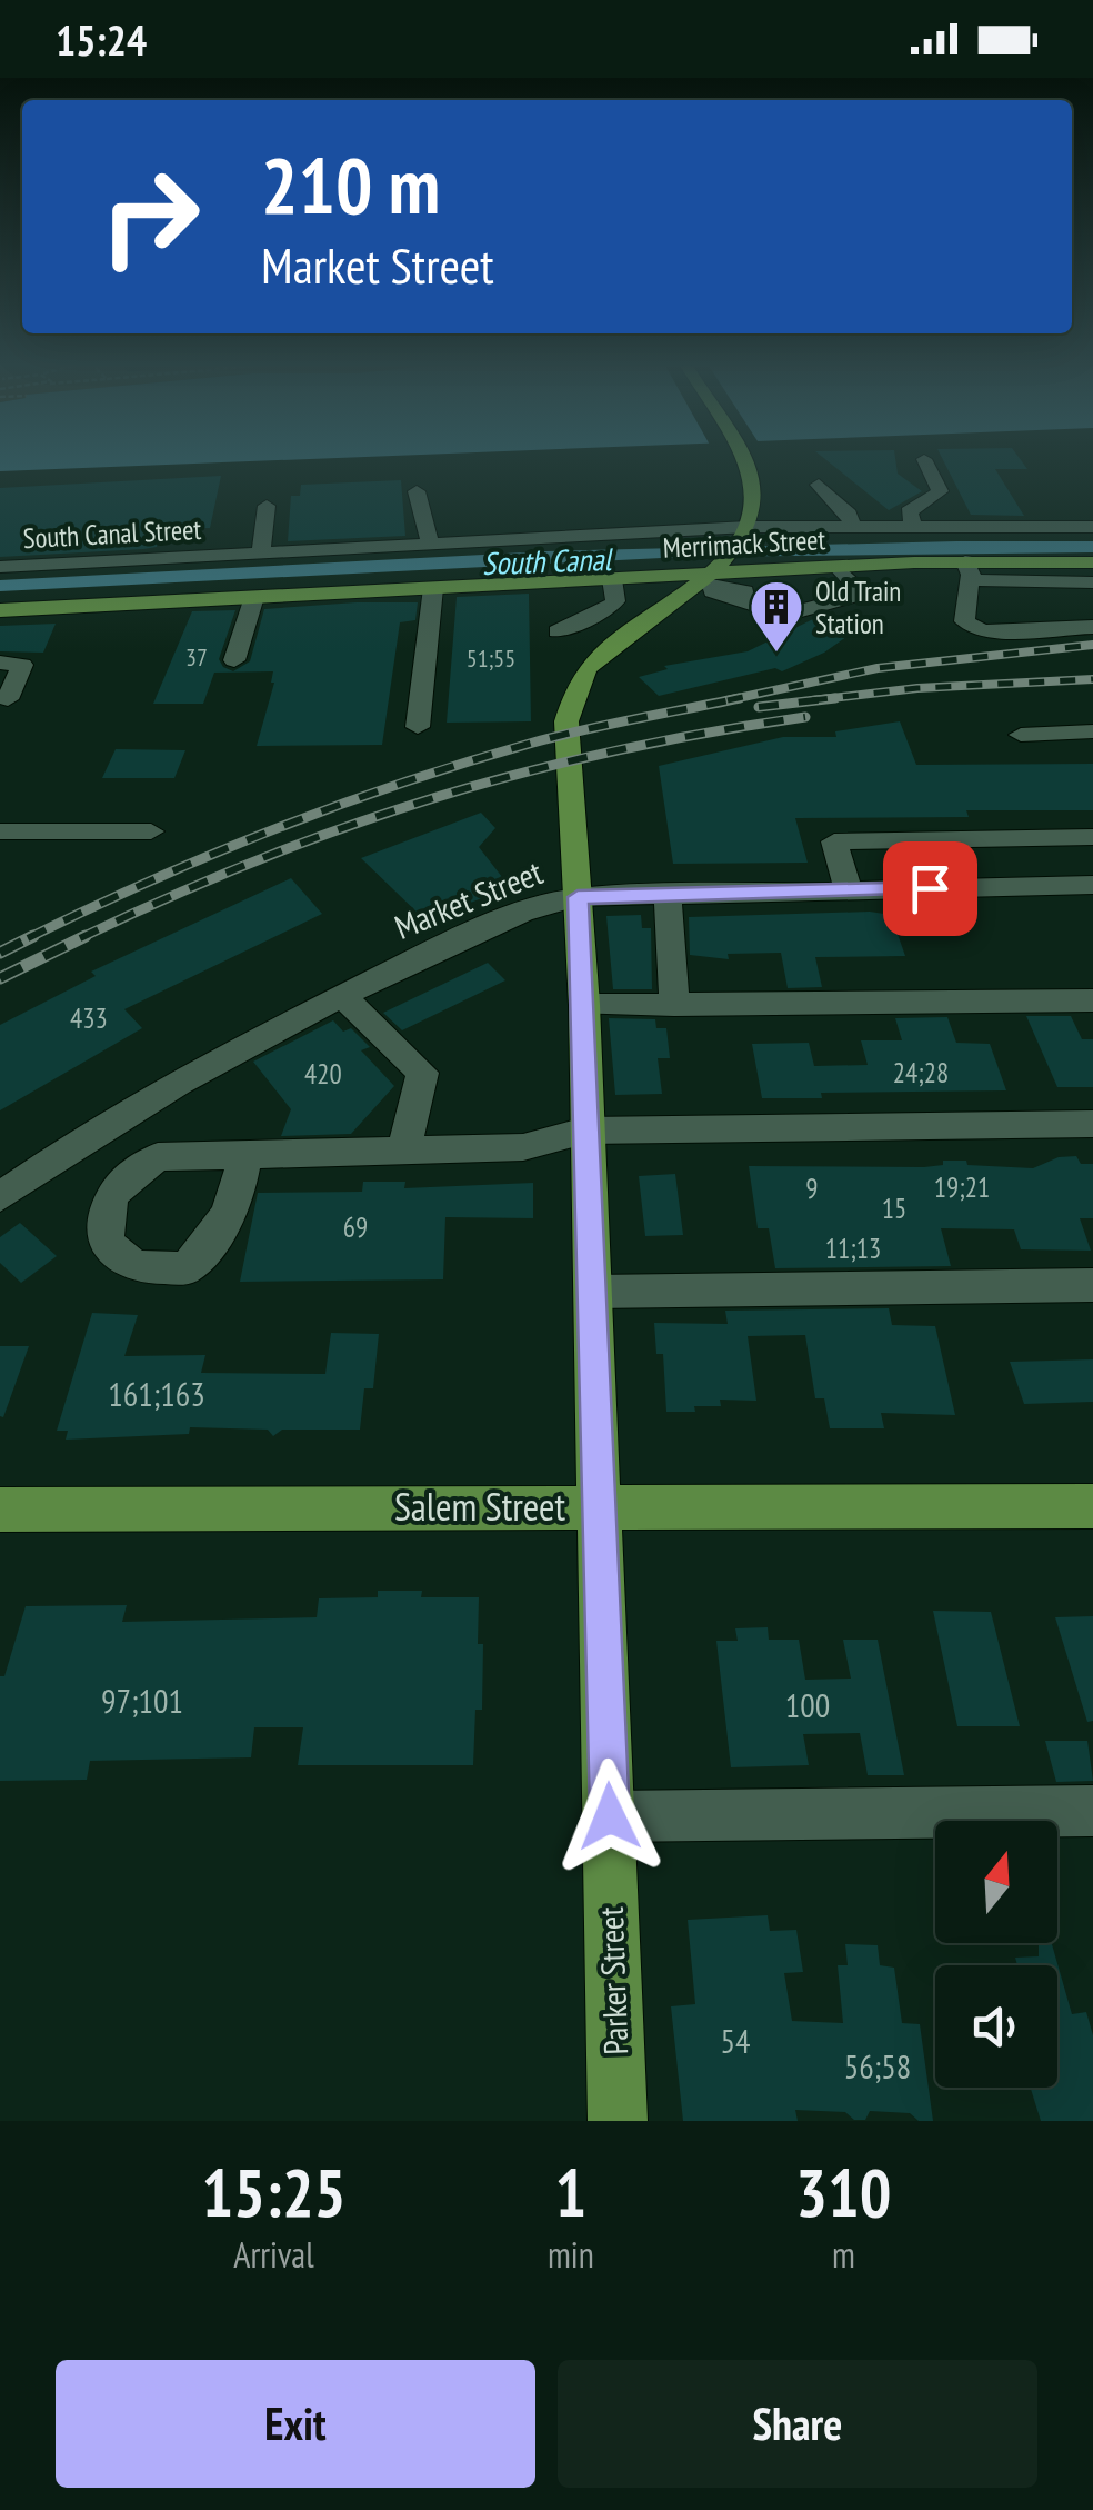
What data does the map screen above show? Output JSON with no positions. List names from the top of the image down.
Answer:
{
  "streets": {
    "main road": ["Merrimack Street", "Salem Street", "Parker Street"],
    "street": ["South Canal Street", "Market Street"]
  },
  "crossings": [
    ["Merrimack Street", "Parker Street"],
    ["Market Street", "Parker Street"],
    ["Salem Street", "Parker Street"]
  ],
  "water": ["South Canal"],
  "places": {
    "building": ["Old Train Station"]
  },
  "house_numbers": [
    "37",
    "51;55",
    "433",
    "24;28",
    "420",
    "19;21",
    "9",
    "15",
    "69",
    "11;13",
    "161;163",
    "97;101",
    "100",
    "54",
    "56;58"
  ],
  "north": "top",
  "page": {
    "status": "15:24",
    "turn": ["210 m", "Market Street"],
    "eta": [
      "15:25",
      "Arrival",
      "1",
      "min",
      "310",
      "m"
    ],
    "buttons": ["Exit", "Share"]
  }
}
